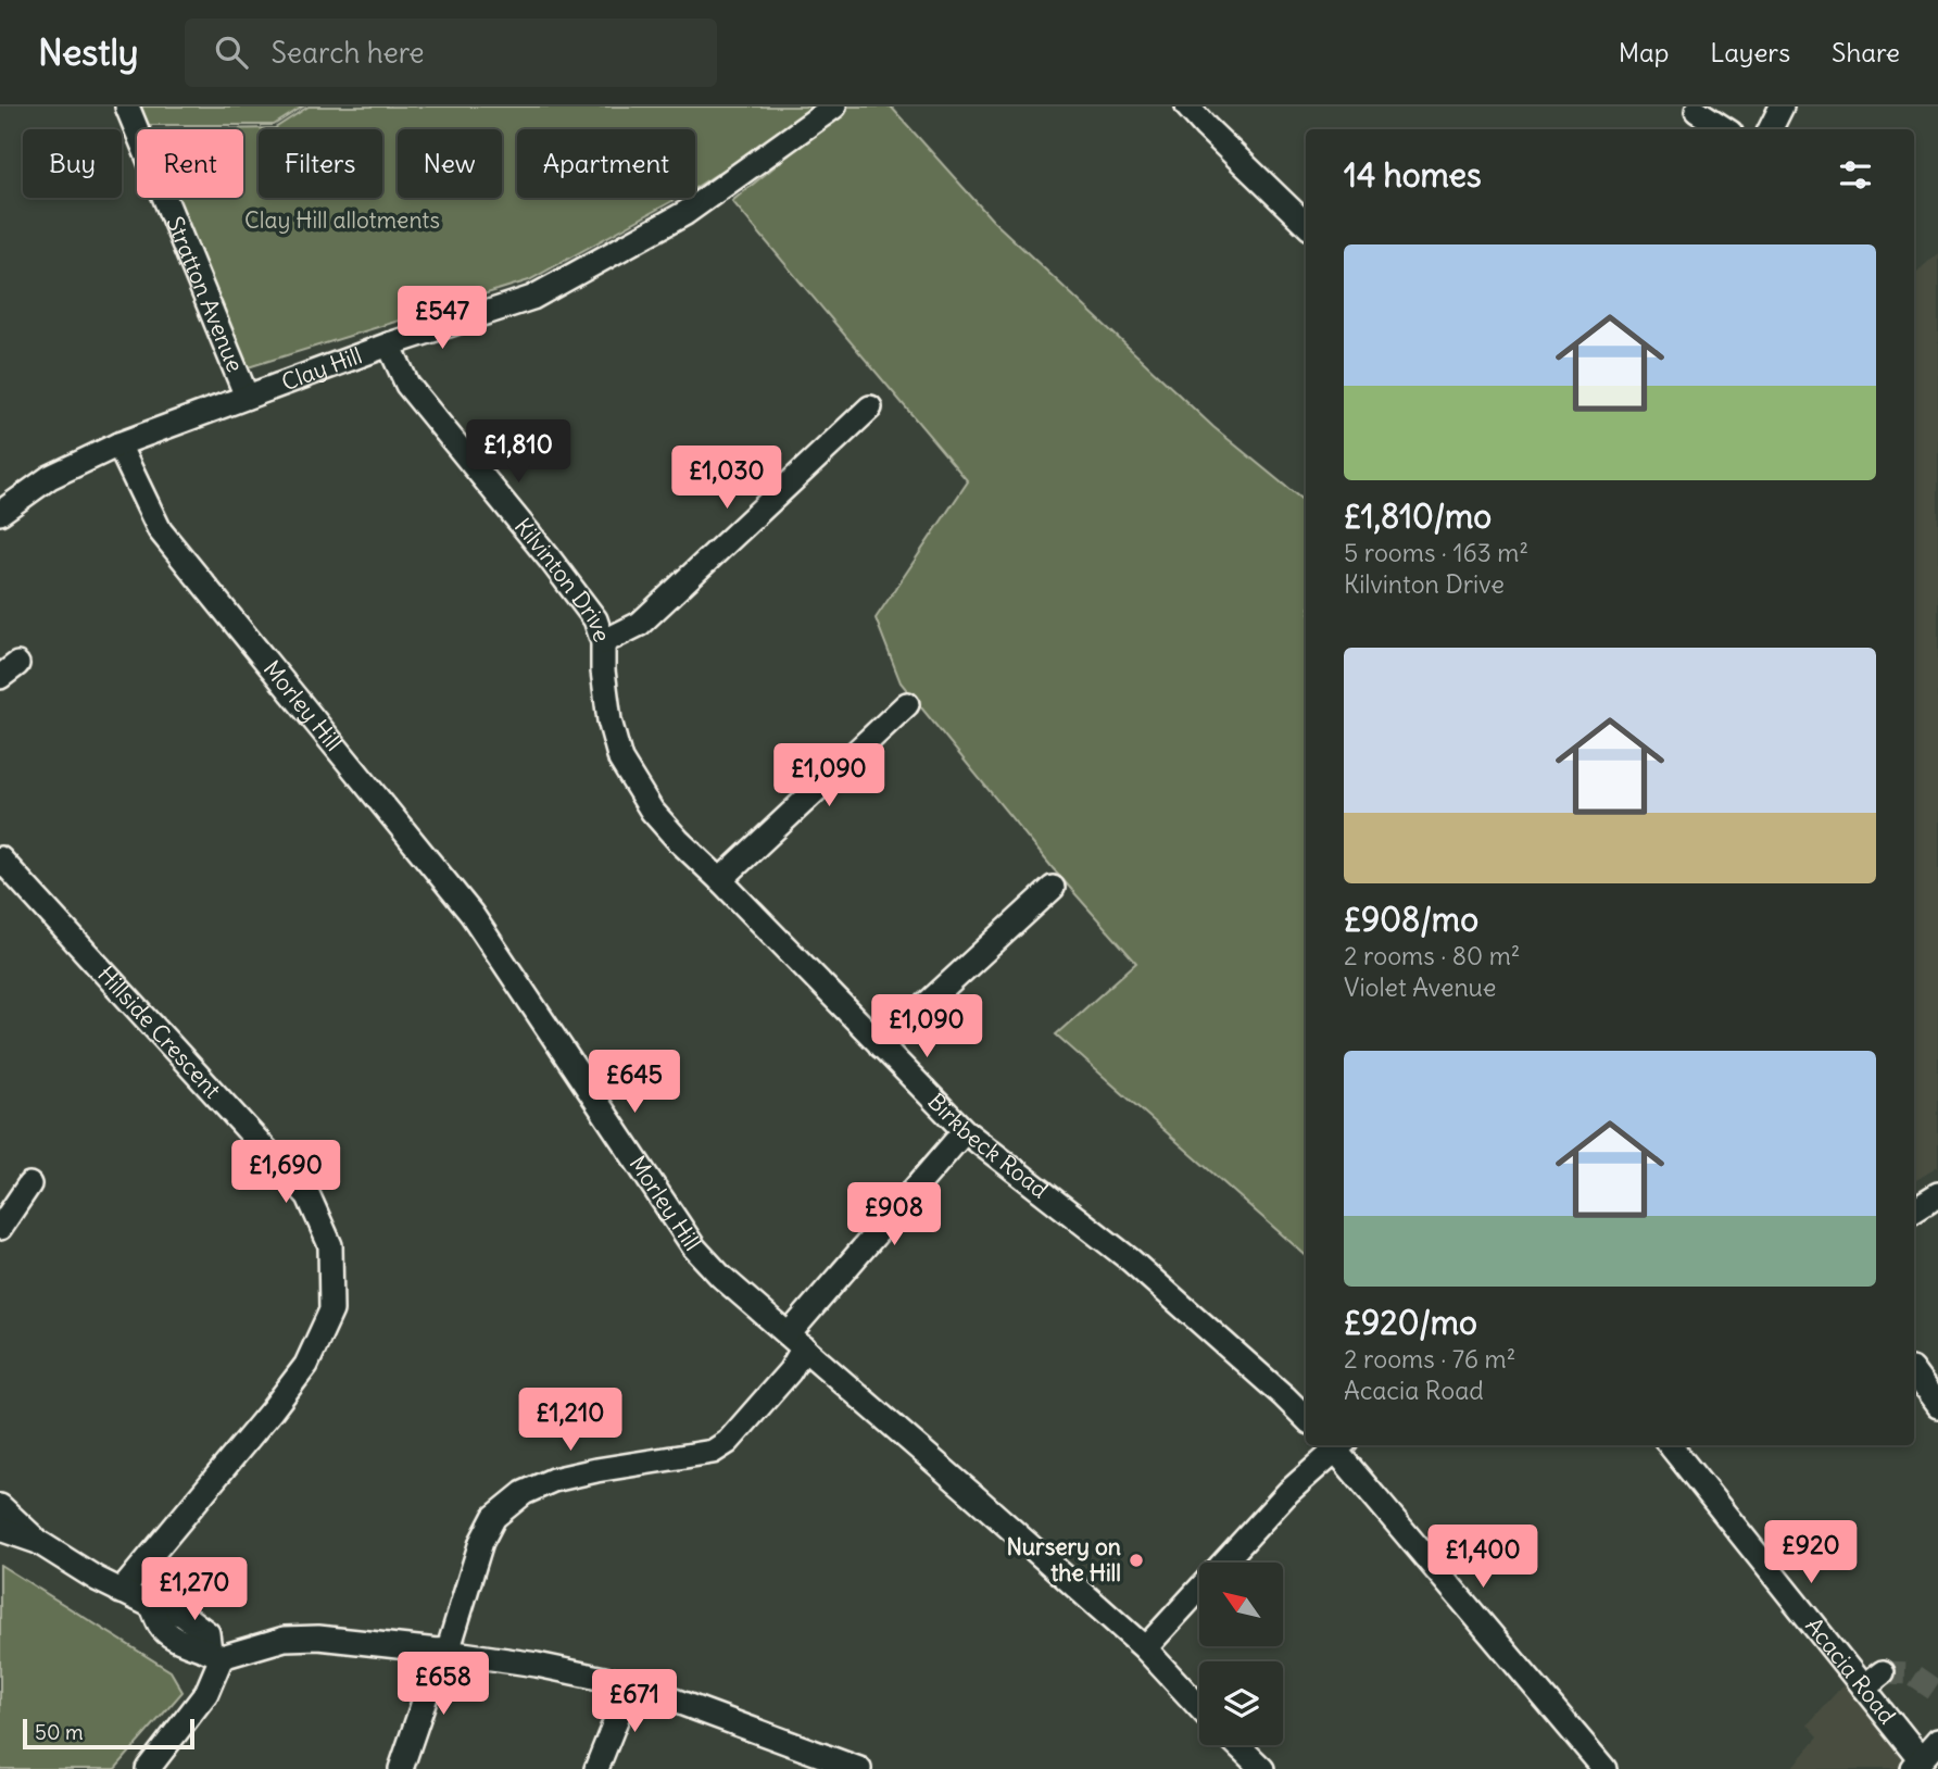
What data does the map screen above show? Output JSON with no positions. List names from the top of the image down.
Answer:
{
  "streets": {
    "street": [
      "Stratton Avenue",
      "Clay Hill",
      "Kilvinton Drive",
      "Morley Hill",
      "Hillside Crescent",
      "Birkbeck Road",
      "Acacia Road"
    ]
  },
  "crossings": [
    ["Stratton Avenue", "Clay Hill"],
    ["Clay Hill", "Kilvinton Drive"],
    ["Clay Hill", "Morley Hill"],
    ["Kilvinton Drive", "Birkbeck Road"]
  ],
  "parks": ["Clay Hill allotments"],
  "places": ["Nursery on the Hill"],
  "scale_bar": "50 m",
  "north": "top left",
  "page": {
    "header": "Nestly",
    "search": "Search here",
    "nav": ["Map", "Layers", "Share"],
    "chip": [
      "Buy",
      "Rent",
      "Filters",
      "New",
      "Apartment"
    ],
    "heading": "14 homes",
    "list": [
      {
        "name": "£1,810/mo",
        "note": "5 rooms · 163 m² · Kilvinton Drive"
      },
      {
        "name": "£908/mo",
        "note": "2 rooms · 80 m² · Violet Avenue"
      },
      {
        "name": "£920/mo",
        "note": "2 rooms · 76 m² · Acacia Road"
      }
    ],
    "price": [
      "£547",
      "£1,810",
      "£1,030",
      "£1,090",
      "£1,090",
      "£645",
      "£1,690",
      "£908",
      "£1,210",
      "£920",
      "£1,400",
      "£1,270",
      "£658",
      "£671"
    ],
    "scale": "50 m"
  }
}
